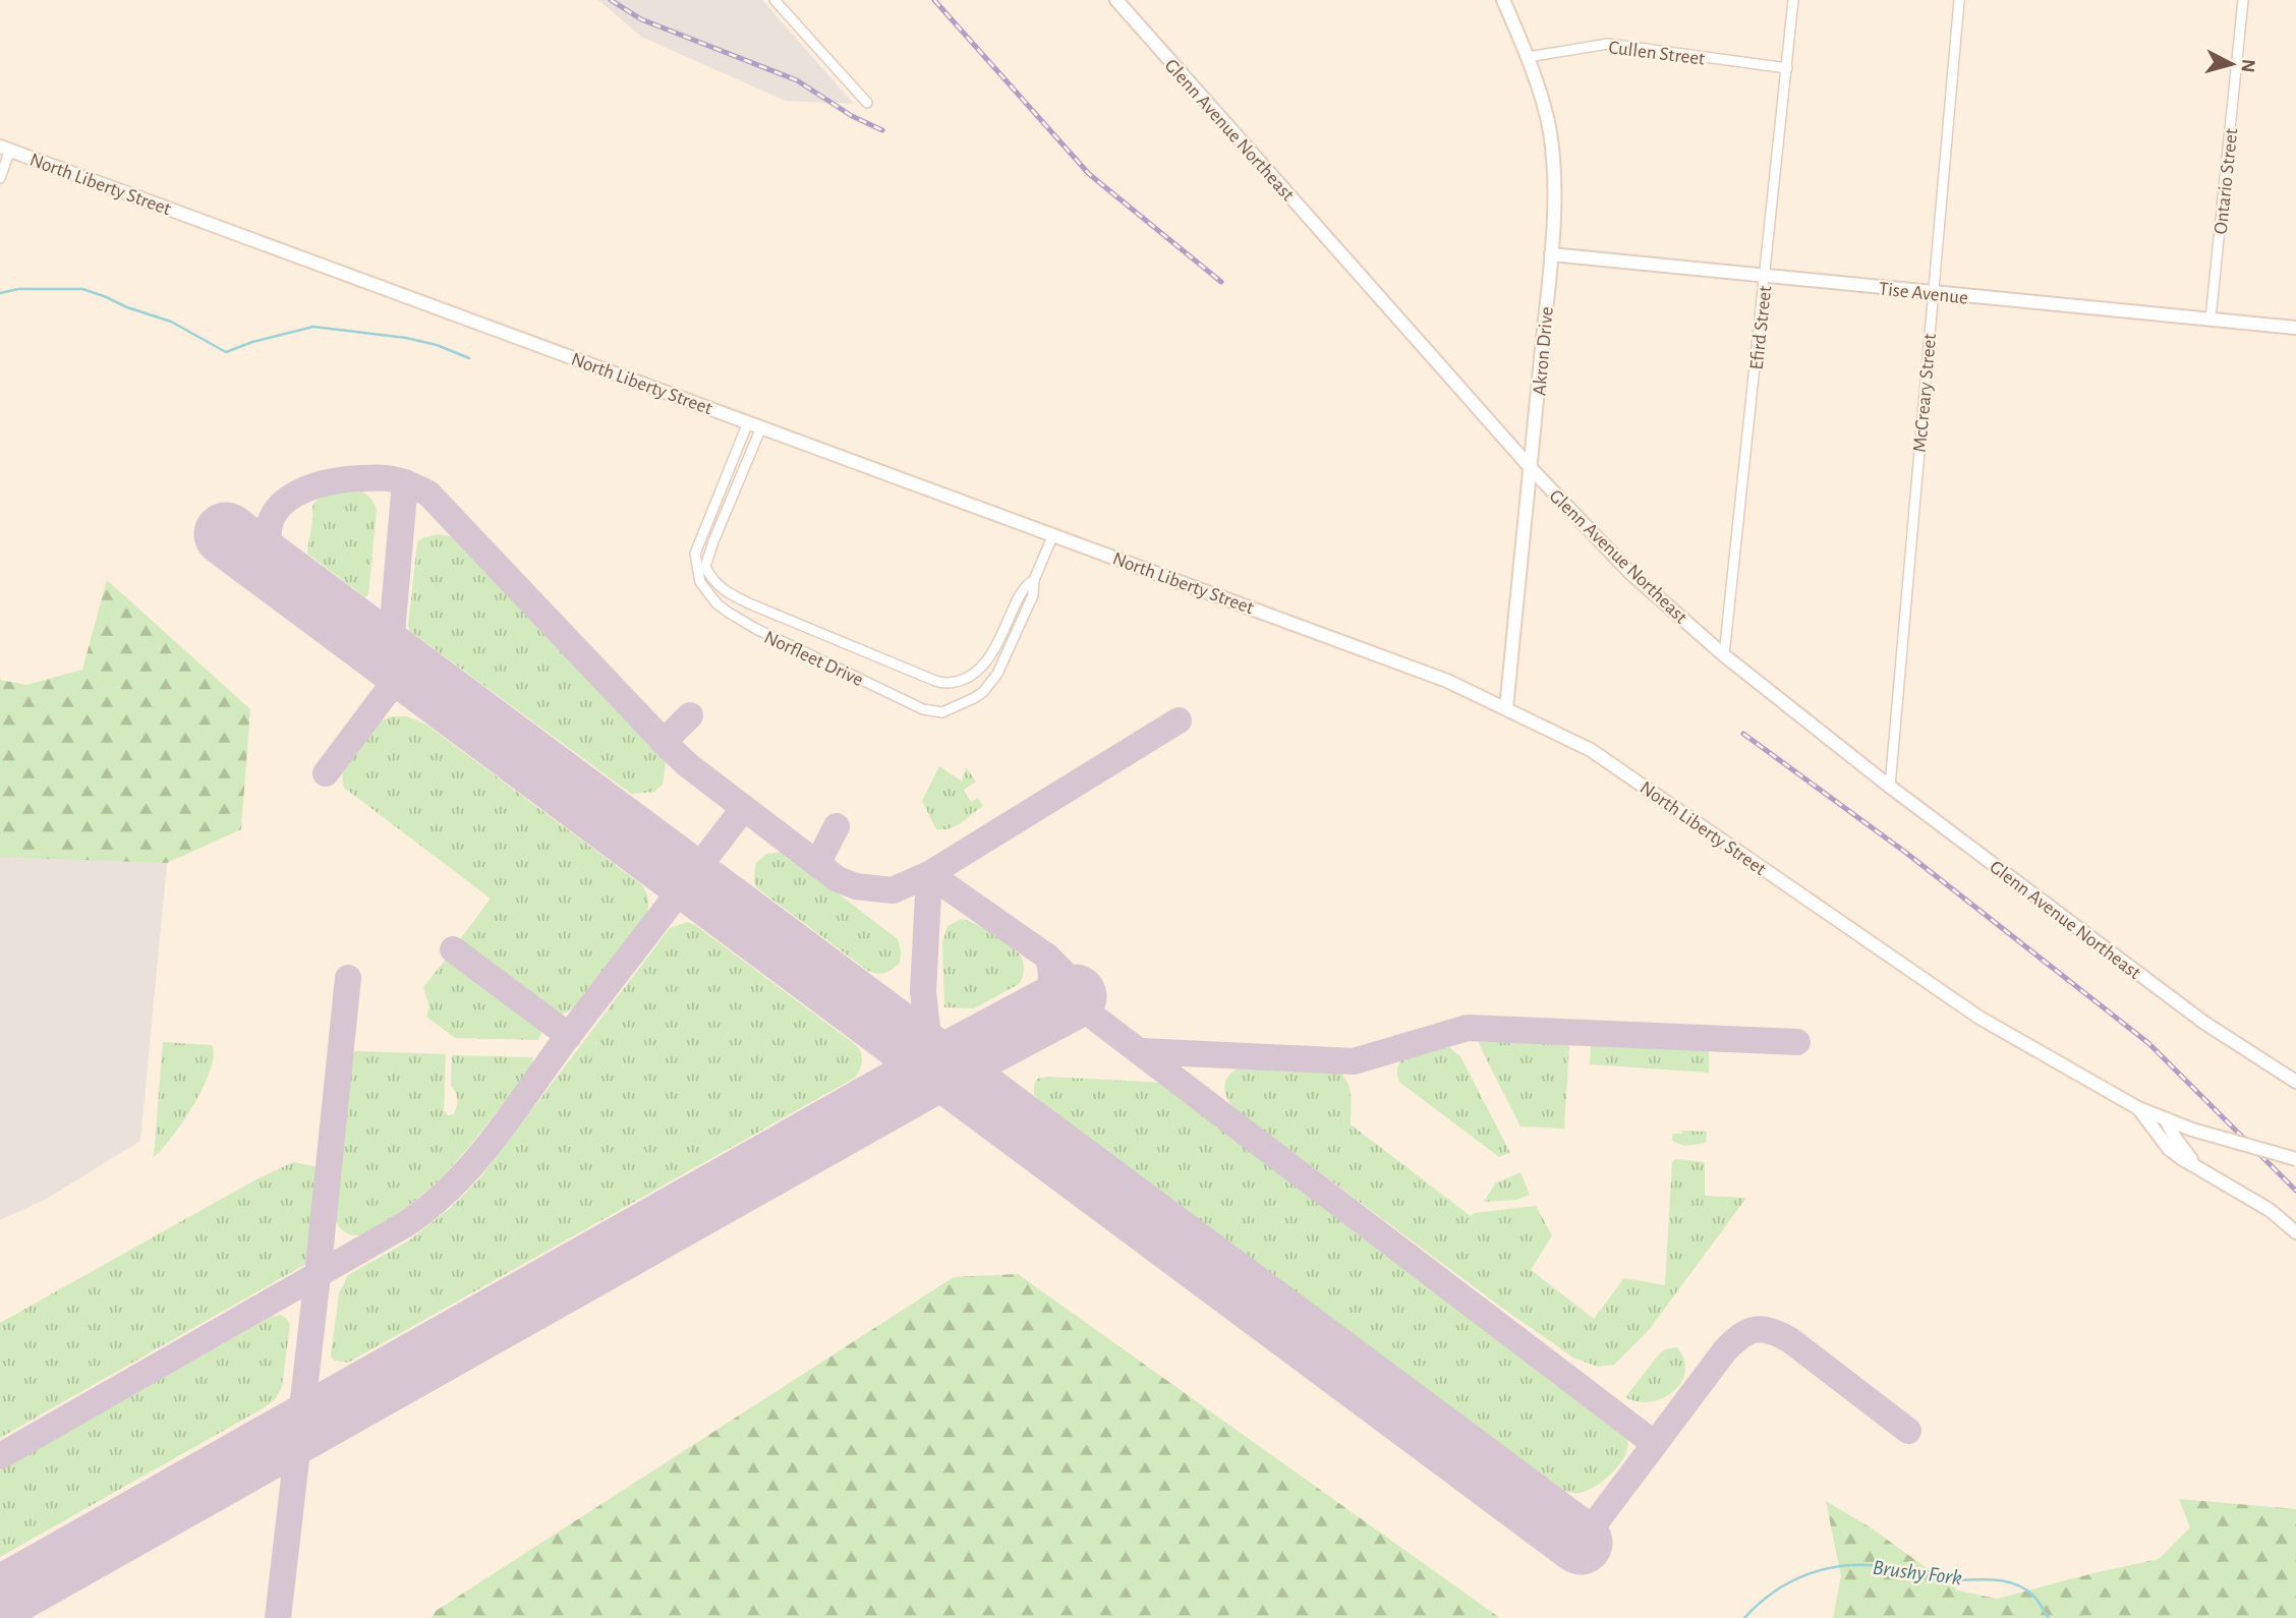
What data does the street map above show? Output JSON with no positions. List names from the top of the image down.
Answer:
{
  "streets": {
    "main road": [
      "Glenn Avenue Northeast",
      "North Liberty Street",
      "Tise Avenue",
      "Akron Drive"
    ],
    "street": [
      "Cullen Street",
      "Ontario Street",
      "Efird Street",
      "McCreary Street",
      "Norfleet Drive"
    ]
  },
  "crossings": [
    ["Cullen Street", "Efird Street"],
    ["Cullen Street", "Akron Drive"],
    ["Glenn Avenue Northeast", "Efird Street"],
    ["Glenn Avenue Northeast", "Akron Drive"],
    ["Glenn Avenue Northeast", "McCreary Street"],
    ["Ontario Street", "Tise Avenue"],
    ["North Liberty Street", "Akron Drive"],
    ["North Liberty Street", "Norfleet Drive"],
    ["Tise Avenue", "Efird Street"],
    ["Tise Avenue", "Akron Drive"],
    ["Tise Avenue", "McCreary Street"]
  ],
  "water": ["Brushy Fork"],
  "north": "right"
}
